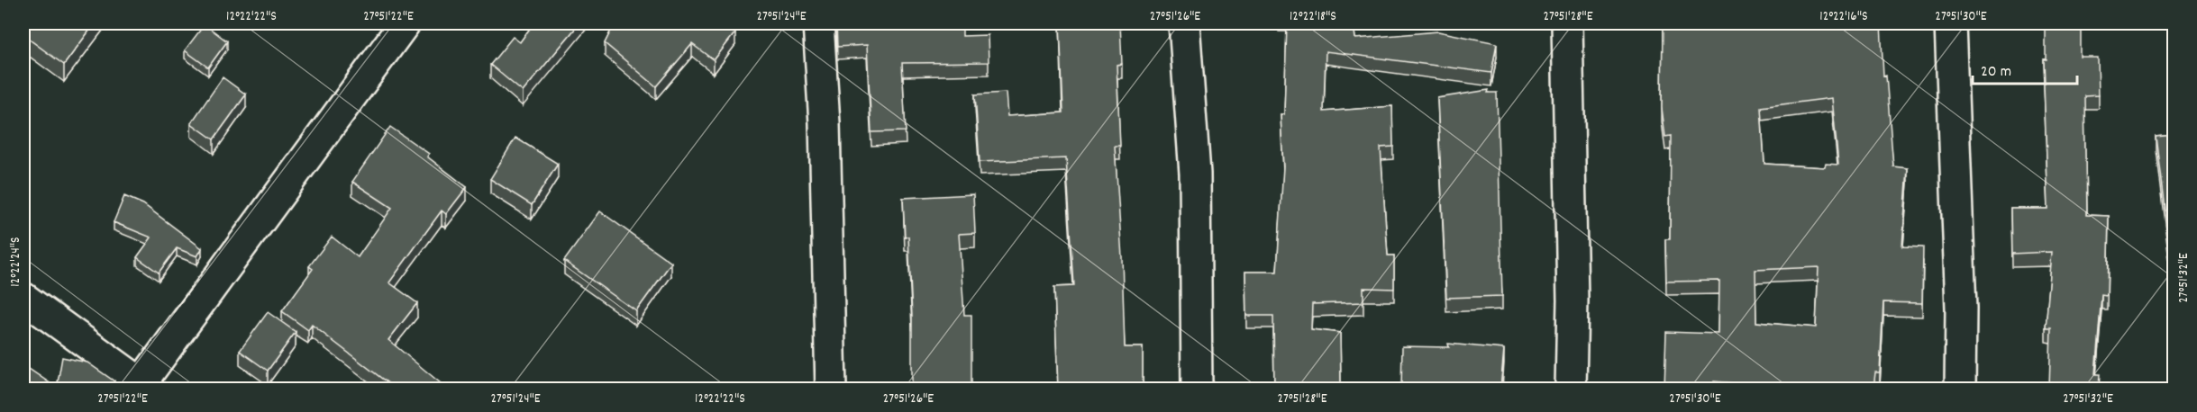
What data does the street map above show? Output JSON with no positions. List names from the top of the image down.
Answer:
{
  "scale_bar": "20 m",
  "coordinates": [
    "12°22'22\"S",
    "27°51'22\"E",
    "27°51'24\"E",
    "27°51'26\"E",
    "12°22'18\"S",
    "27°51'28\"E",
    "12°22'16\"S",
    "27°51'30\"E",
    "12°22'24\"S",
    "27°51'32\"E"
  ]
}
